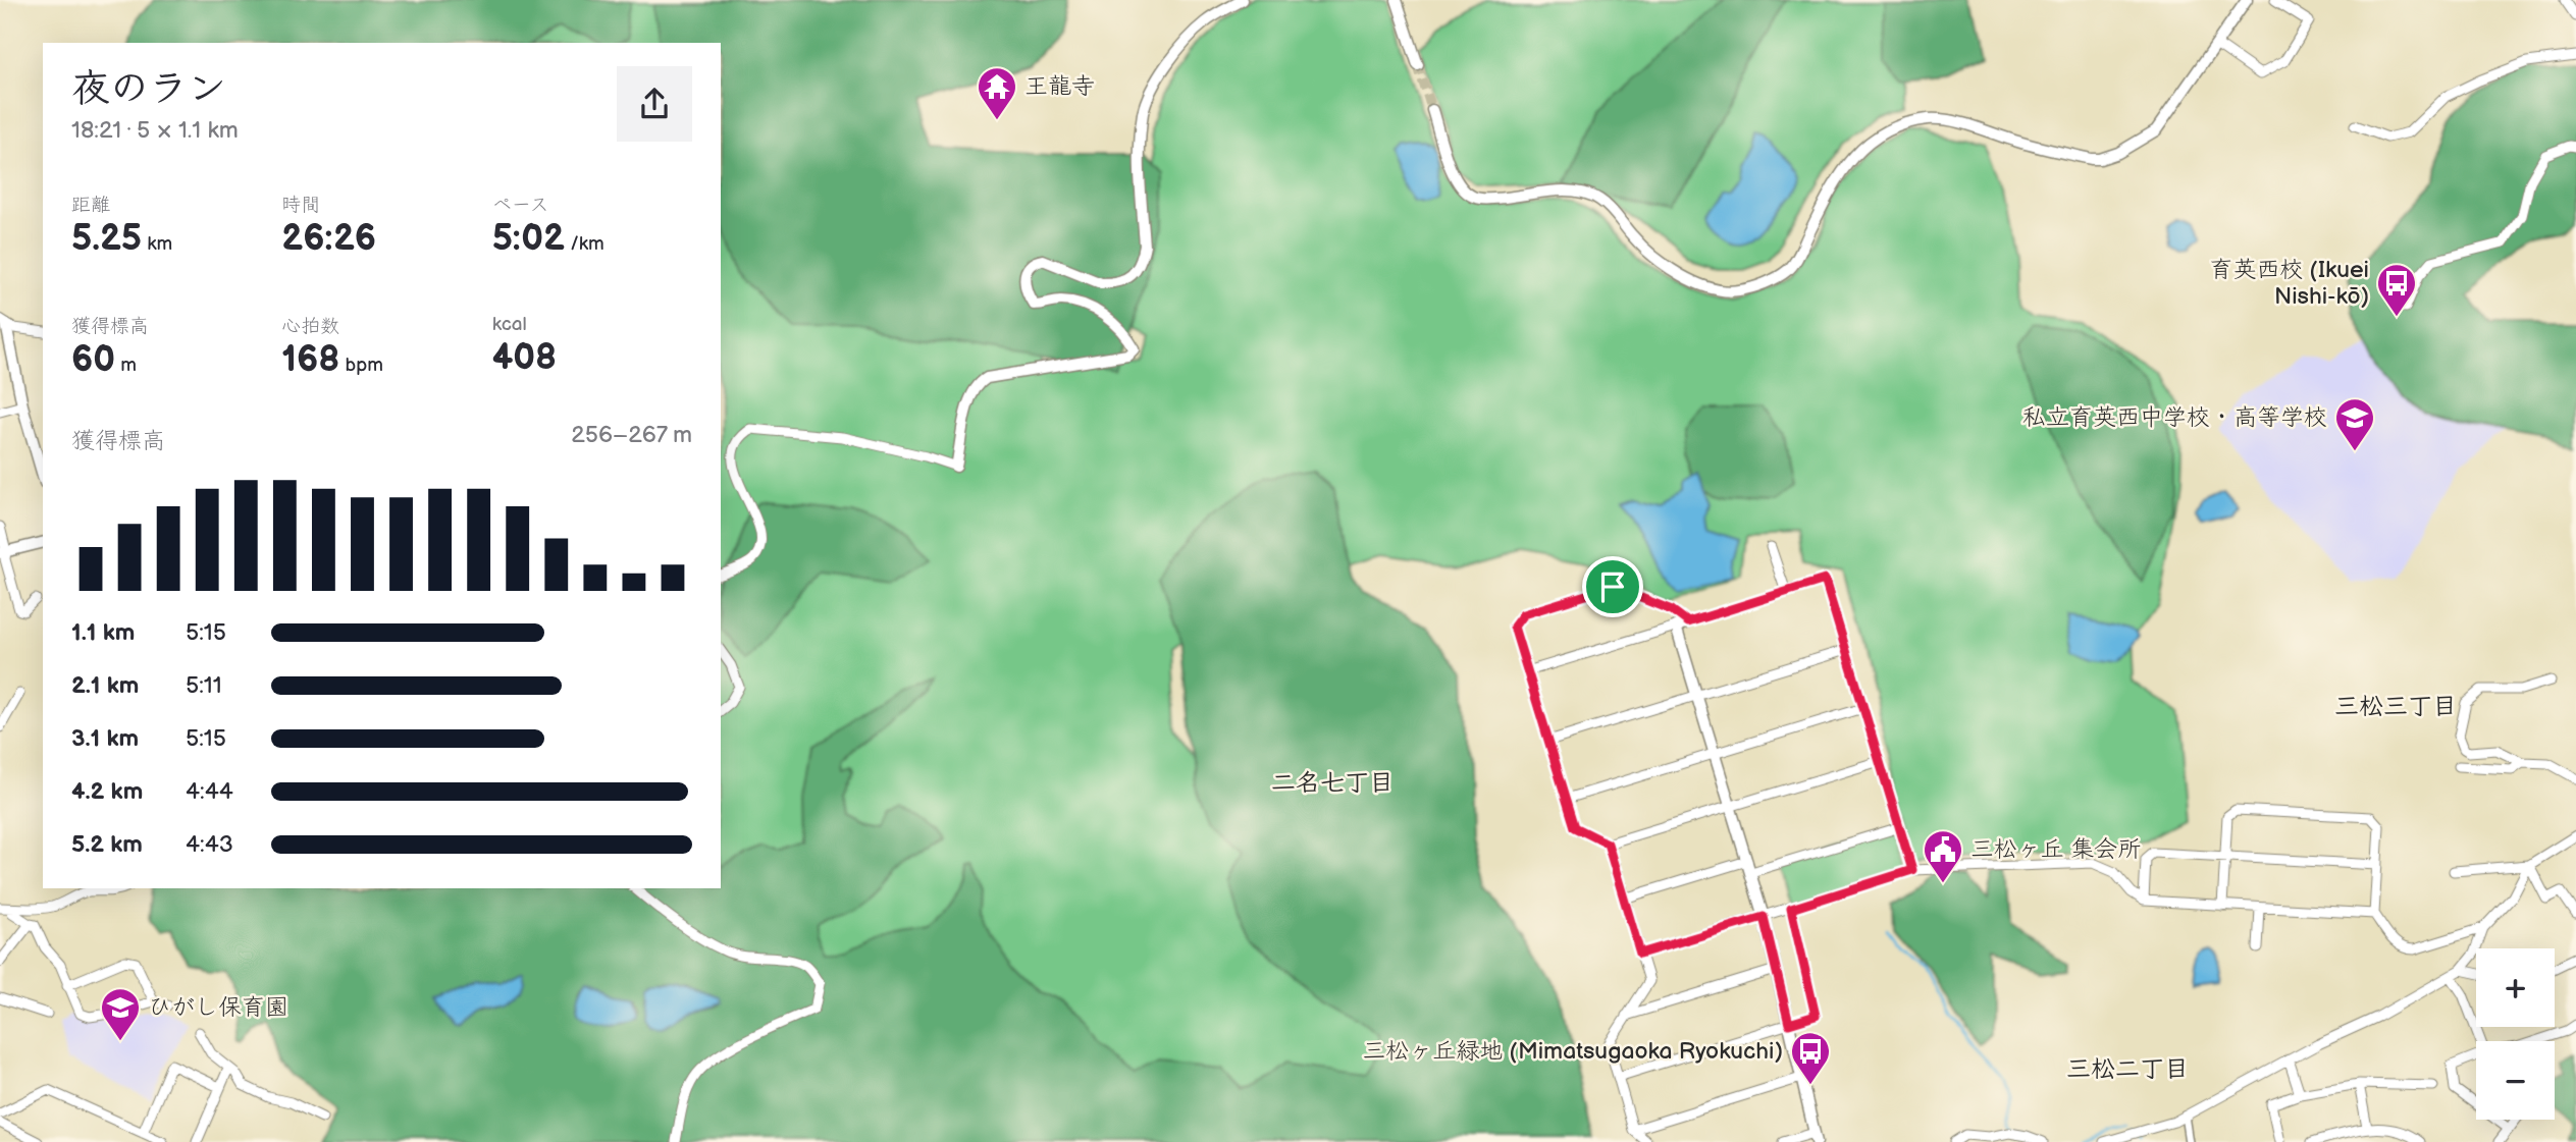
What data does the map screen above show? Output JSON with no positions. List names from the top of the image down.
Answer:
{
  "districts": ["三松三丁目", "二名七丁目", "三松二丁目"],
  "places": {
    "temple": ["王龍寺"],
    "bus stop": ["育英西校 (Ikuei Nishi-kō)", "三松ヶ丘緑地 (Mimatsugaoka Ryokuchi)"],
    "school or university": ["私立育英西中学校・高等学校", "ひがし保育園"],
    "public building": ["三松ヶ丘 集会所"]
  },
  "page": {
    "heading": ["夜のラン", "18:21 · 5 × 1.1 km"],
    "stats": [
      ["距離", "5.25 km"],
      ["時間", "26:26"],
      ["ペース", "5:02 /km"],
      ["獲得標高", "60 m"],
      ["心拍数", "168 bpm"],
      ["kcal", "408"]
    ],
    "chart": ["獲得標高", "256–267 m"],
    "list": [
      {
        "name": "1.1 km",
        "note": "5:15"
      },
      {
        "name": "2.1 km",
        "note": "5:11"
      },
      {
        "name": "3.1 km",
        "note": "5:15"
      },
      {
        "name": "4.2 km",
        "note": "4:44"
      },
      {
        "name": "5.2 km",
        "note": "4:43"
      }
    ],
    "map_buttons": ["+", "−"]
  }
}
